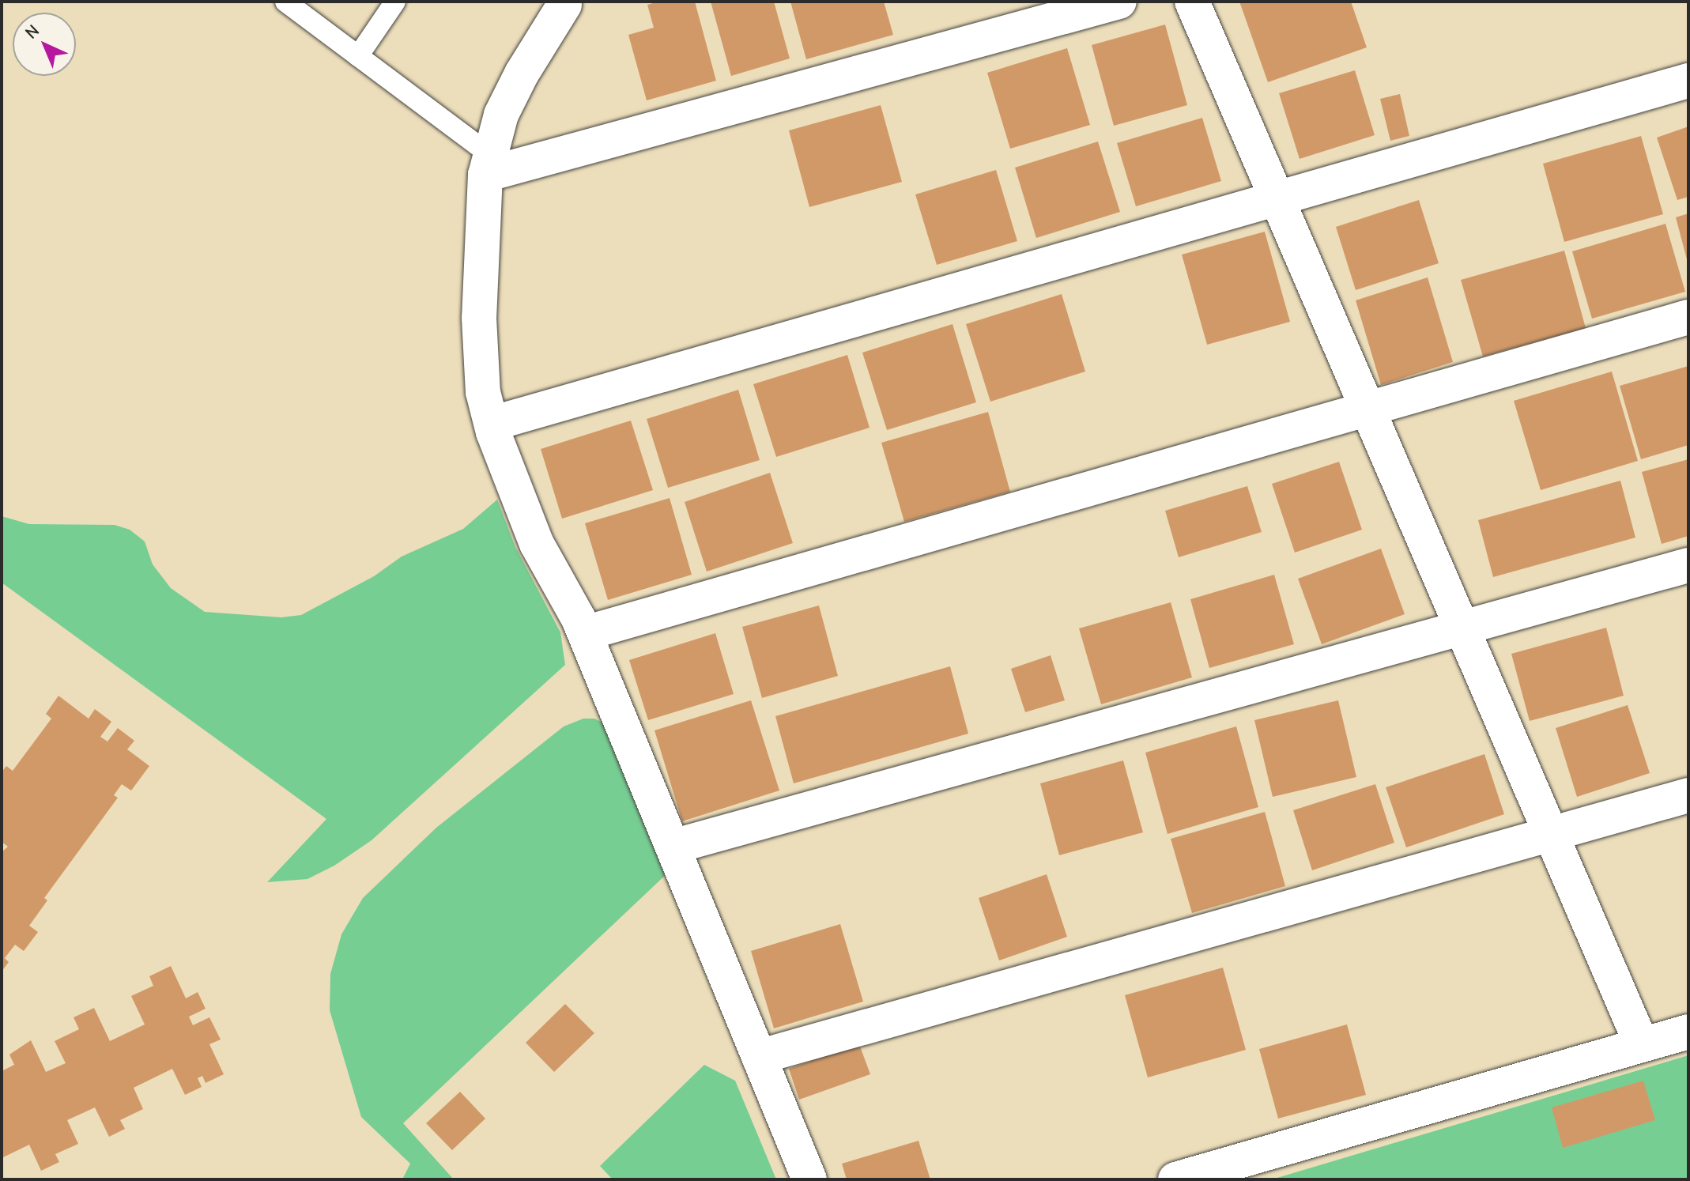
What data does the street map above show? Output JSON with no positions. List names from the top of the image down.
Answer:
{
  "north": "top left"
}
